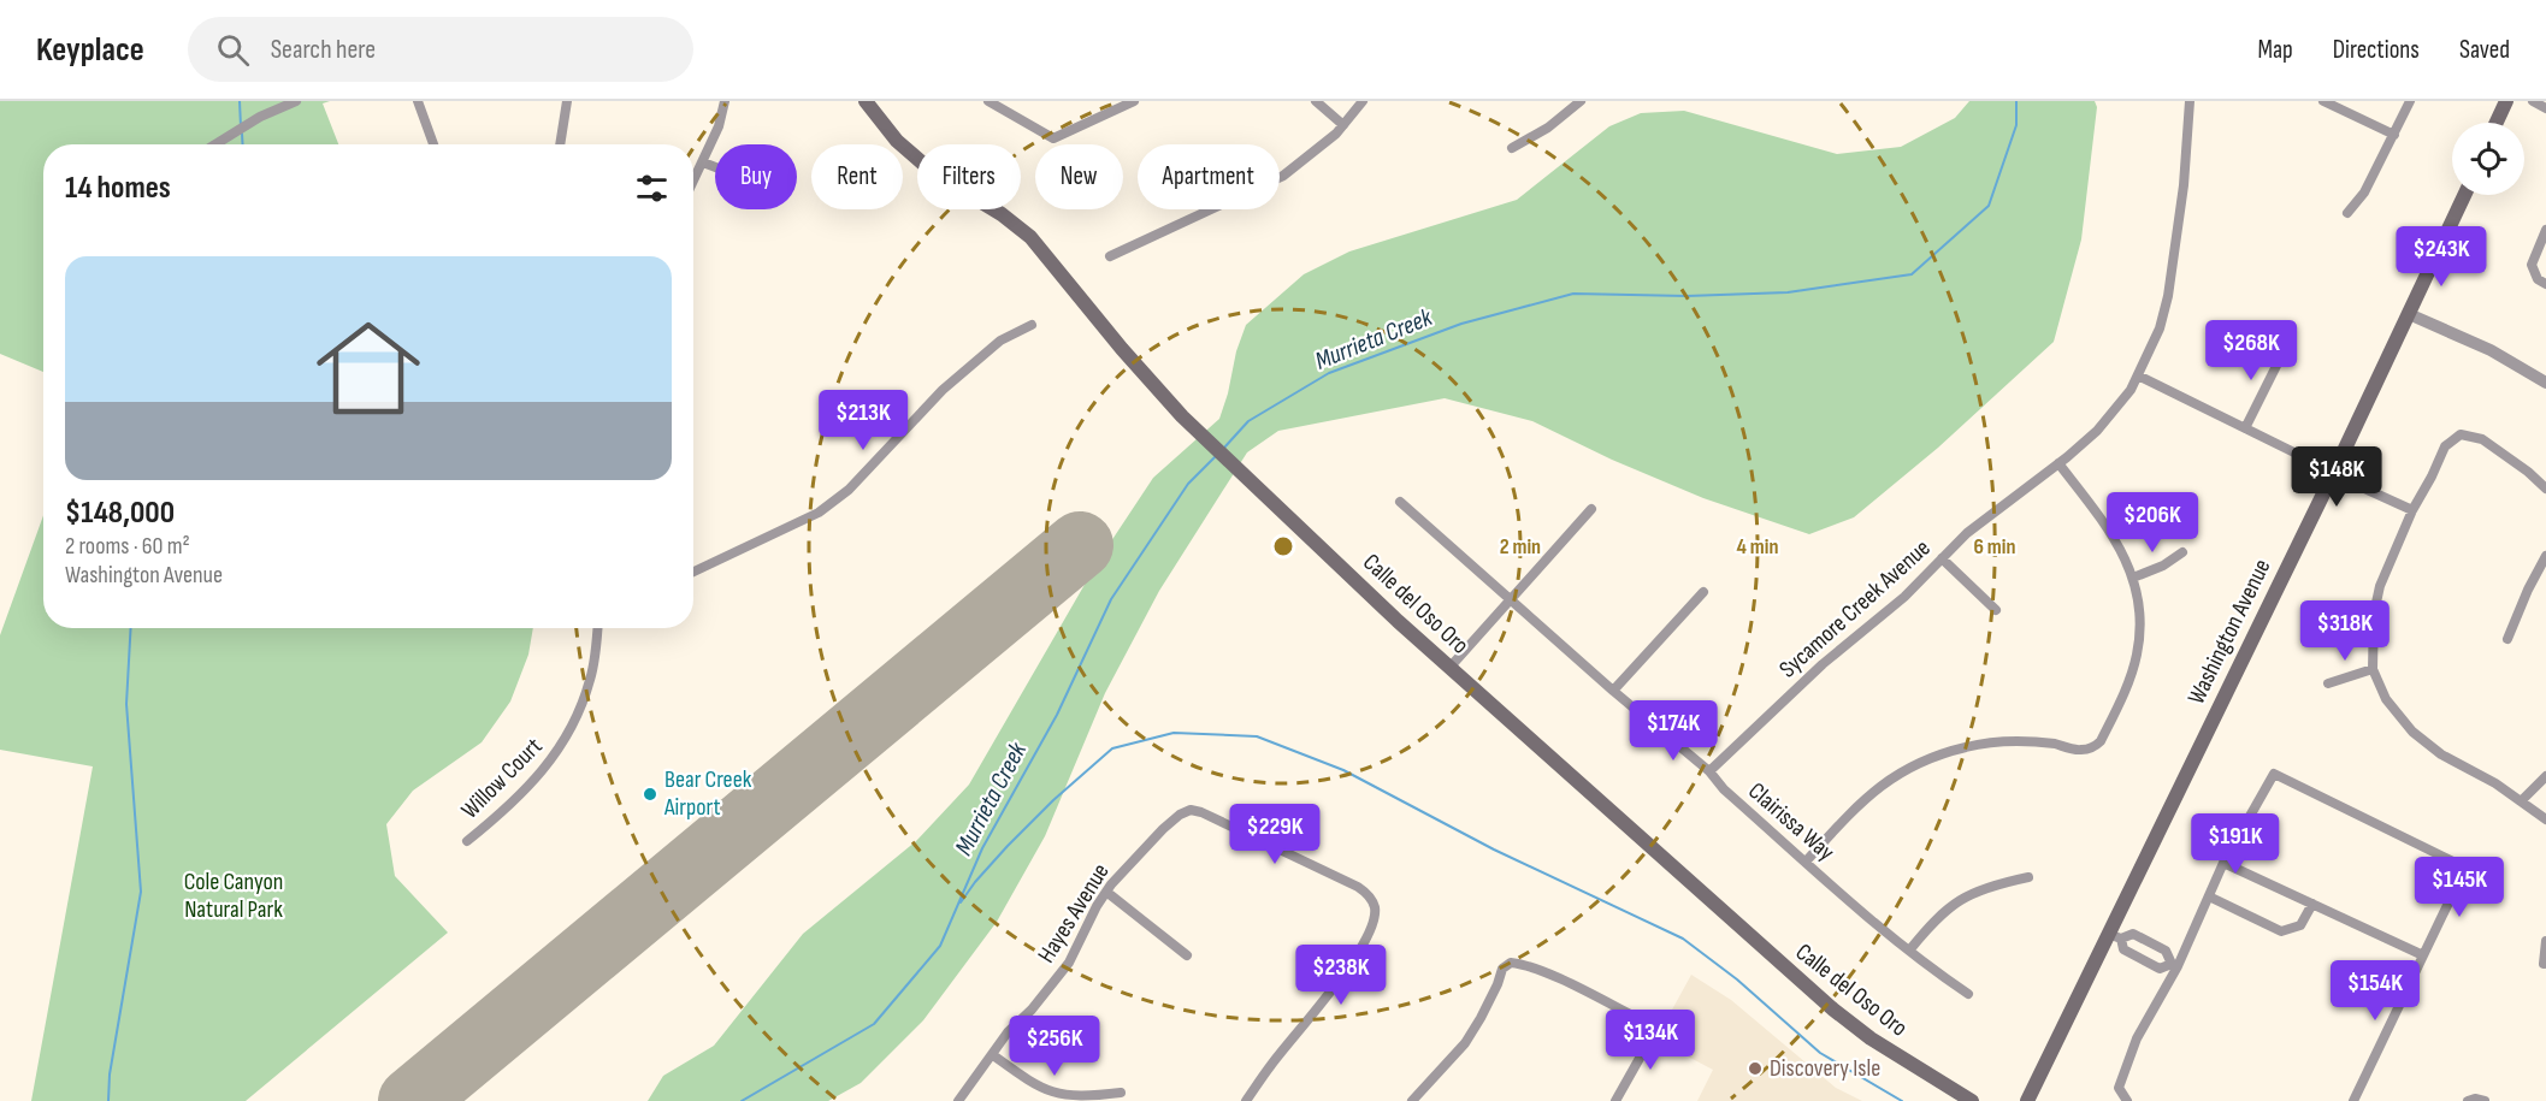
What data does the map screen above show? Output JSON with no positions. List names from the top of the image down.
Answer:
{
  "streets": {
    "main road": ["Calle del Oso Oro", "Washington Avenue"],
    "street": [
      "Sycamore Creek Avenue",
      "Willow Court",
      "Clairissa Way",
      "Hayes Avenue"
    ]
  },
  "crossings": [
    ["Sycamore Creek Avenue", "Clairissa Way"]
  ],
  "water": ["Murrieta Creek"],
  "parks": ["Cole Canyon Natural Park"],
  "places": ["Bear Creek Airport", "Discovery Isle"],
  "page": {
    "header": "Keyplace",
    "search": "Search here",
    "nav": ["Map", "Directions", "Saved"],
    "chip": [
      "Buy",
      "Rent",
      "Filters",
      "New",
      "Apartment"
    ],
    "heading": "14 homes",
    "price": [
      "$243K",
      "$268K",
      "$213K",
      "$148K",
      "$206K",
      "$318K",
      "$174K",
      "$229K",
      "$191K",
      "$145K",
      "$238K",
      "$154K",
      "$134K",
      "$256K"
    ],
    "list": [
      {
        "name": "$148,000",
        "note": "2 rooms · 60 m² · Washington Avenue"
      }
    ]
  },
  "rings": ["2 min", "4 min", "6 min"]
}
